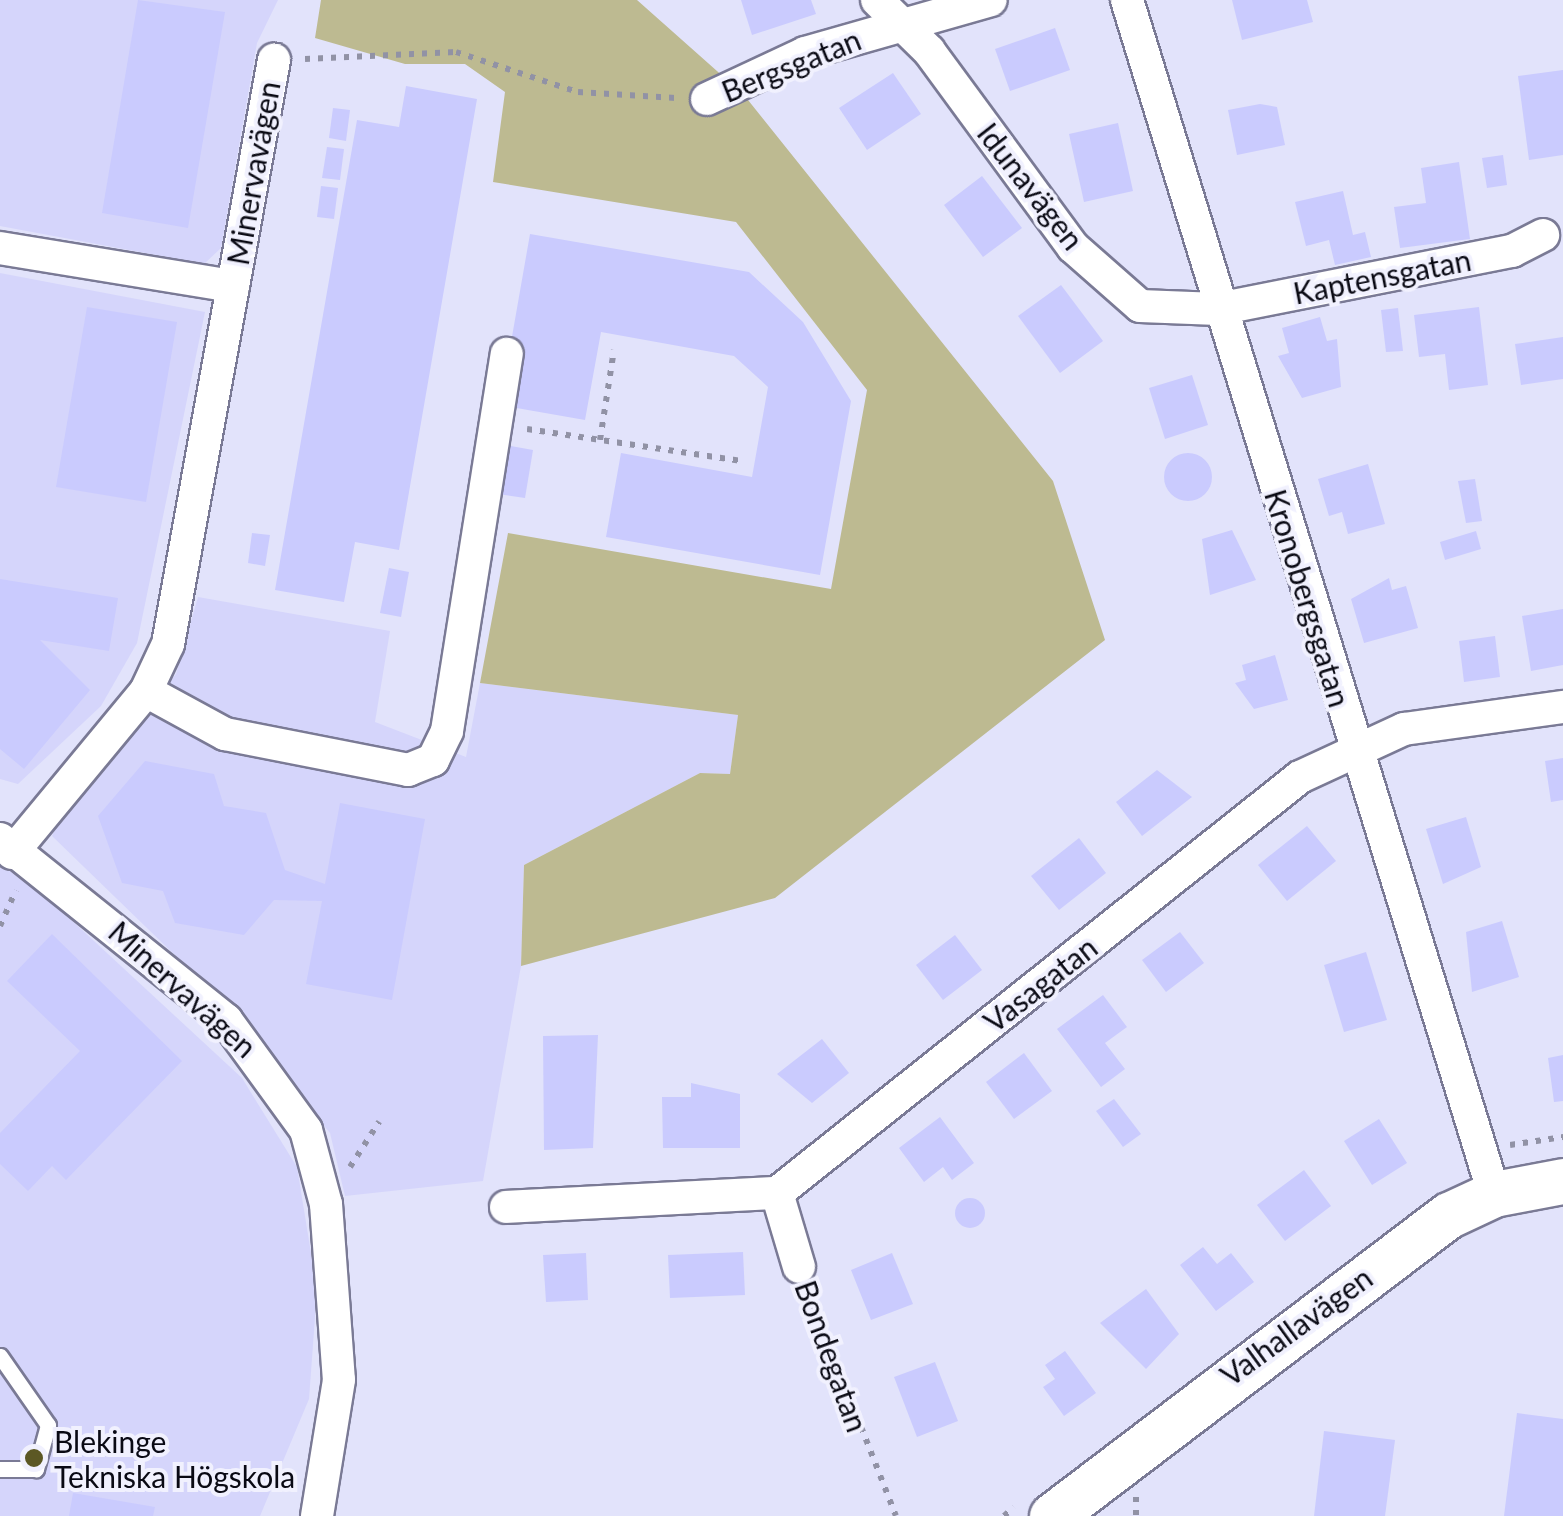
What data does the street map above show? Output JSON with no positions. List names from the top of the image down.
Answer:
{
  "streets": {
    "street": [
      "Bergsgatan",
      "Minervavägen",
      "Idunavägen",
      "Kaptensgatan",
      "Kronobergsgatan",
      "Vasagatan",
      "Valhallavägen",
      "Bondegatan"
    ]
  },
  "crossings": [
    ["Bergsgatan", "Idunavägen"],
    ["Idunavägen", "Kaptensgatan"],
    ["Idunavägen", "Kronobergsgatan"],
    ["Kaptensgatan", "Kronobergsgatan"],
    ["Kronobergsgatan", "Vasagatan"],
    ["Kronobergsgatan", "Valhallavägen"],
    ["Vasagatan", "Bondegatan"]
  ],
  "places": ["Blekinge Tekniska Högskola"]
}
